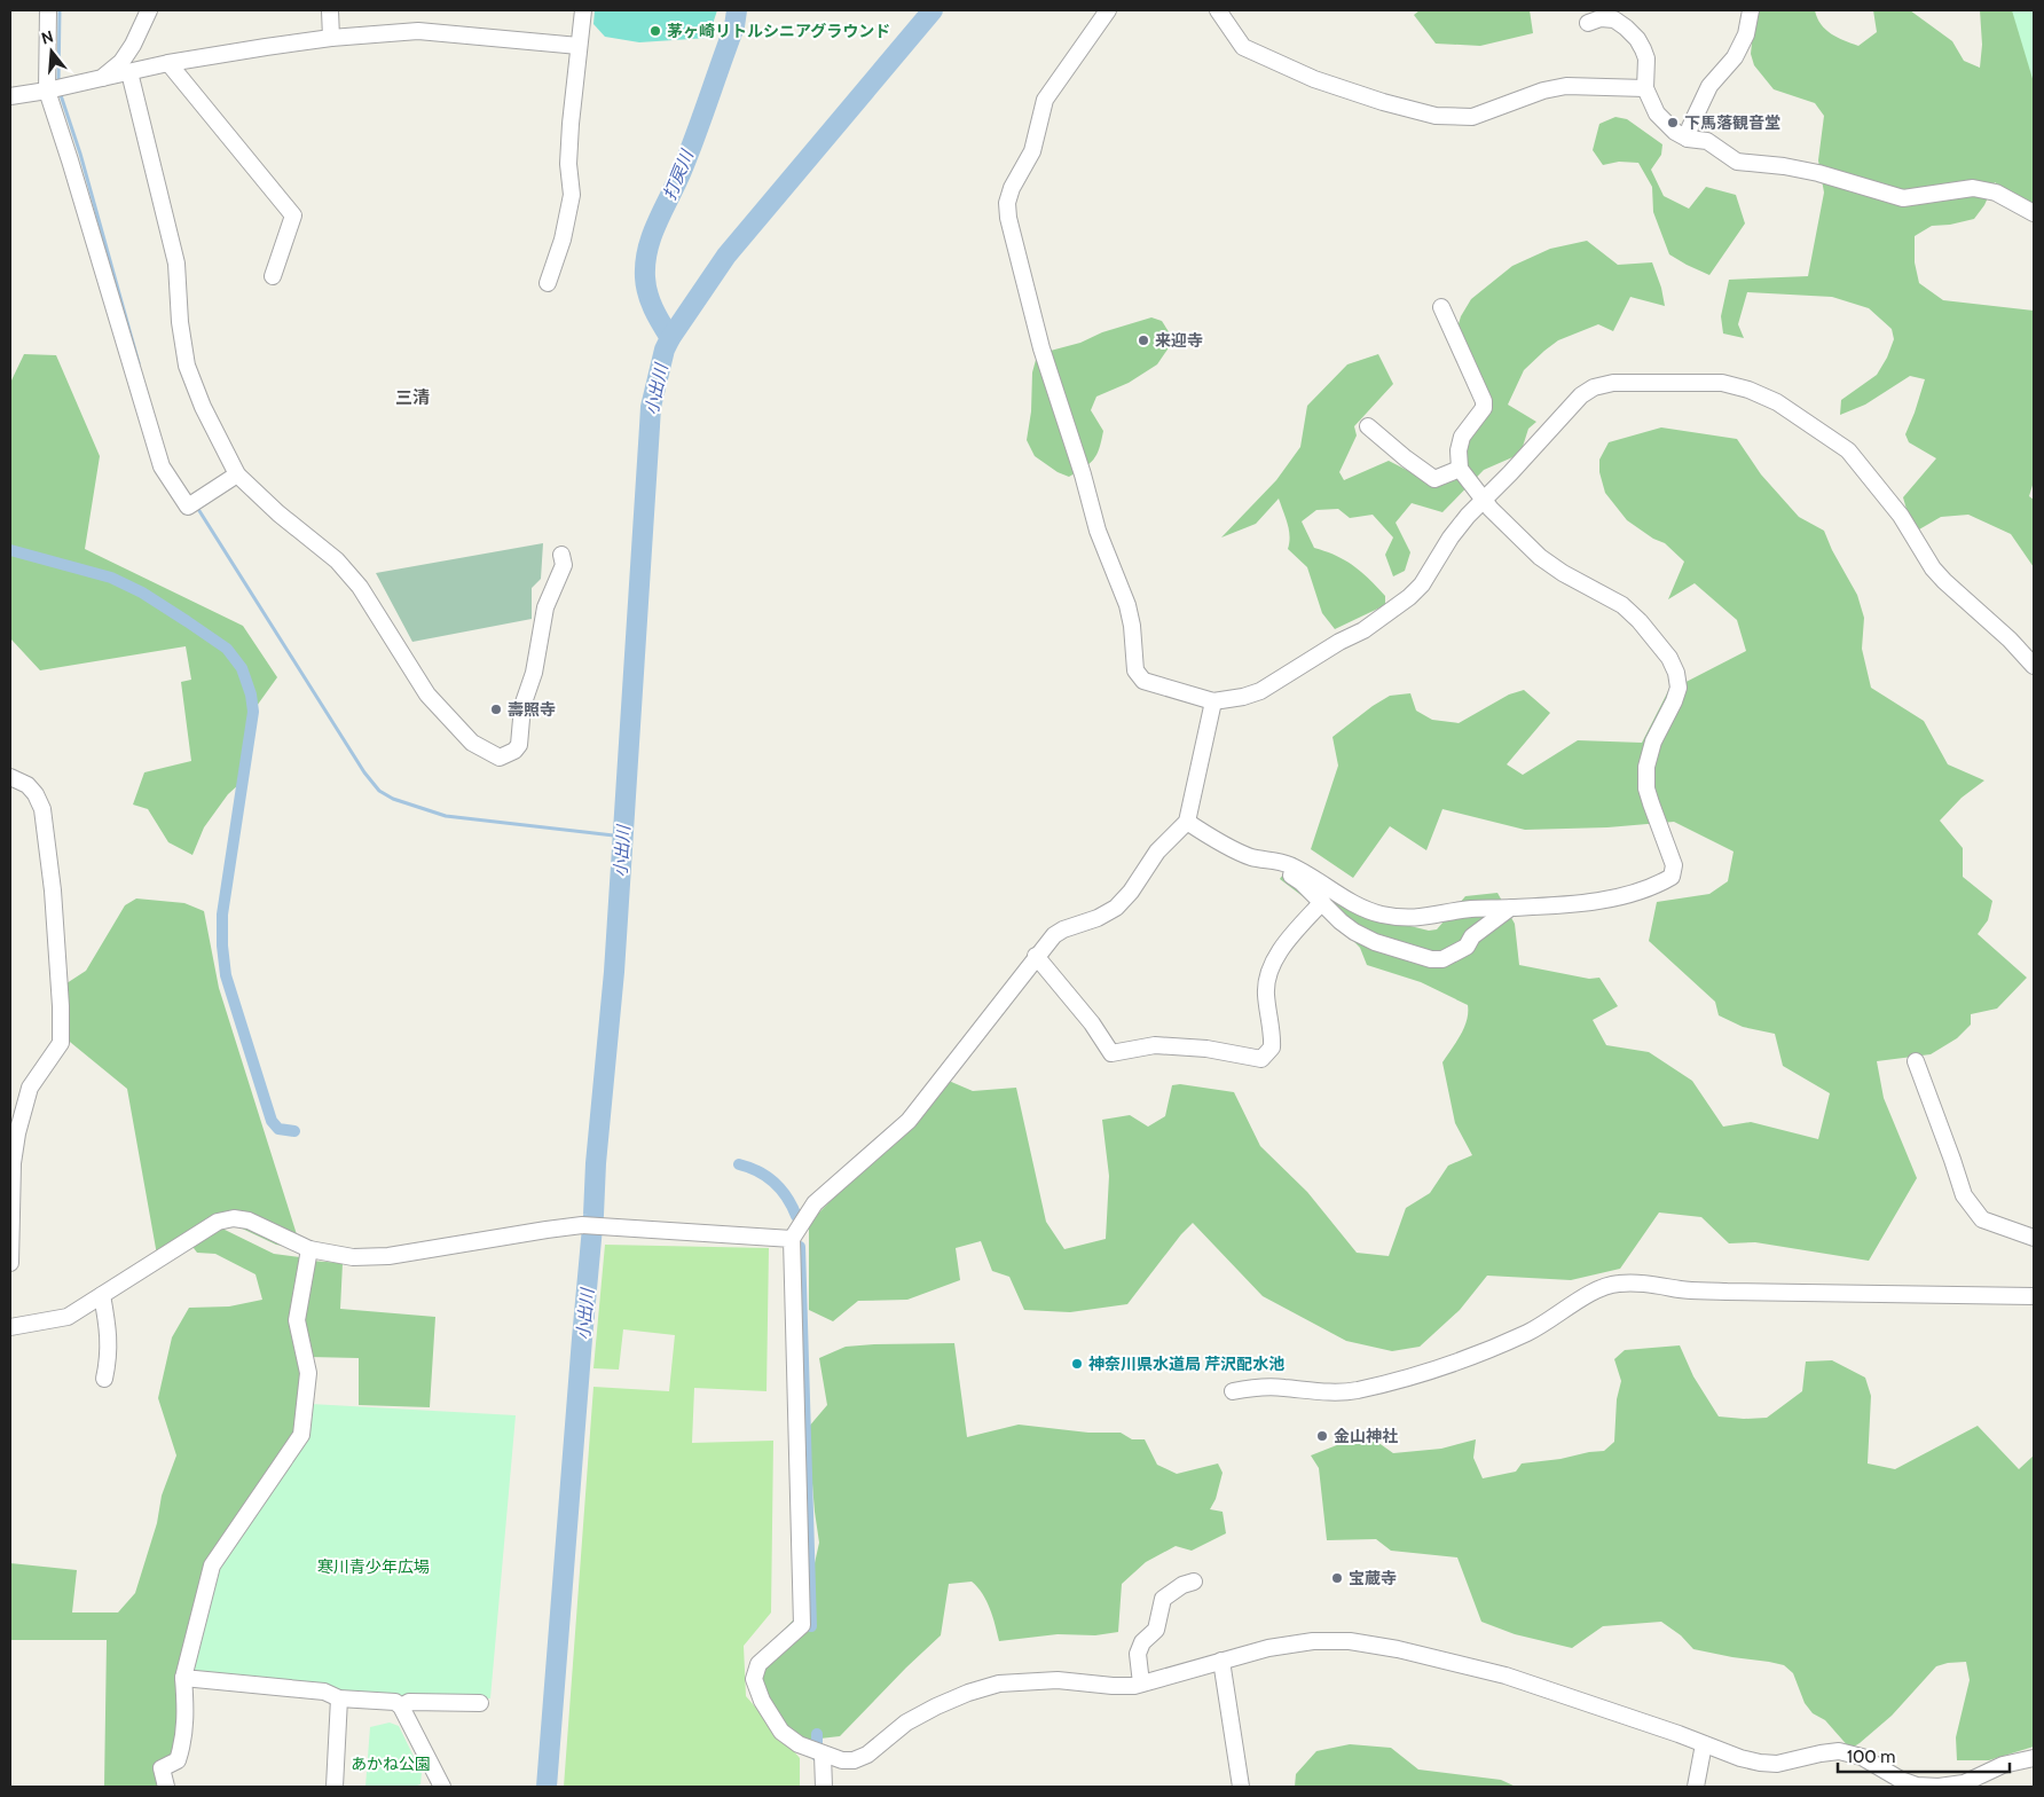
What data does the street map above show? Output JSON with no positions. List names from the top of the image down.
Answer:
{
  "districts": ["三清"],
  "water": ["打戻川", "小出川"],
  "parks": ["寒川青少年広場", "あかね公園"],
  "places": [
    "茅ヶ崎リトルシニアグラウンド",
    "下馬落観音堂",
    "来迎寺",
    "壽照寺",
    "神奈川県水道局 芹沢配水池",
    "金山神社",
    "宝蔵寺"
  ],
  "scale_bar": "100 m",
  "north": "top"
}
